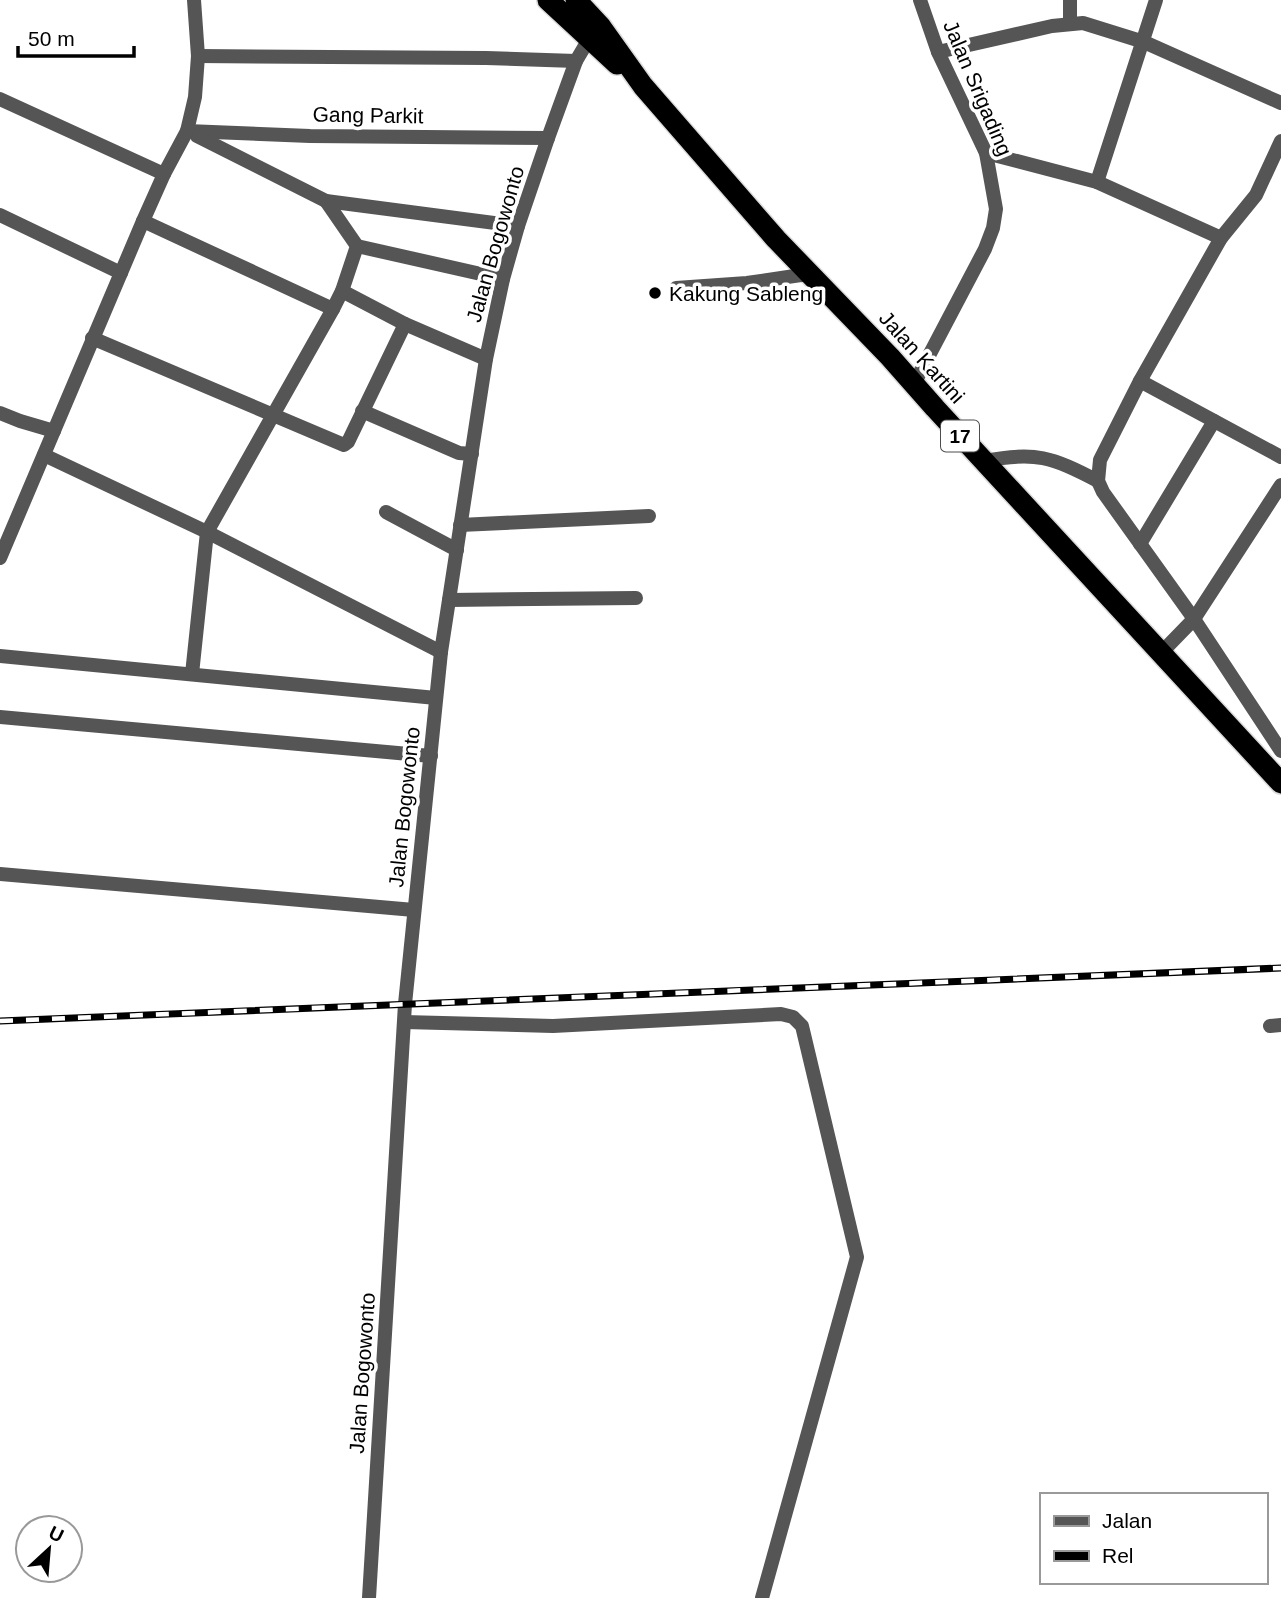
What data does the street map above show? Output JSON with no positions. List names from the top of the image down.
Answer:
{
  "streets": {
    "highway": ["Jalan Kartini", "17"],
    "street": ["Jalan Srigading", "Gang Parkit", "Jalan Bogowonto"]
  },
  "crossings": [
    ["Jalan Srigading", "Jalan Kartini"],
    ["Gang Parkit", "Jalan Bogowonto"],
    ["Jalan Bogowonto", "Jalan Kartini"]
  ],
  "places": ["Kakung Sableng"],
  "legend": ["Jalan", "Rel"],
  "scale_bar": "50 m",
  "north": "top right"
}
